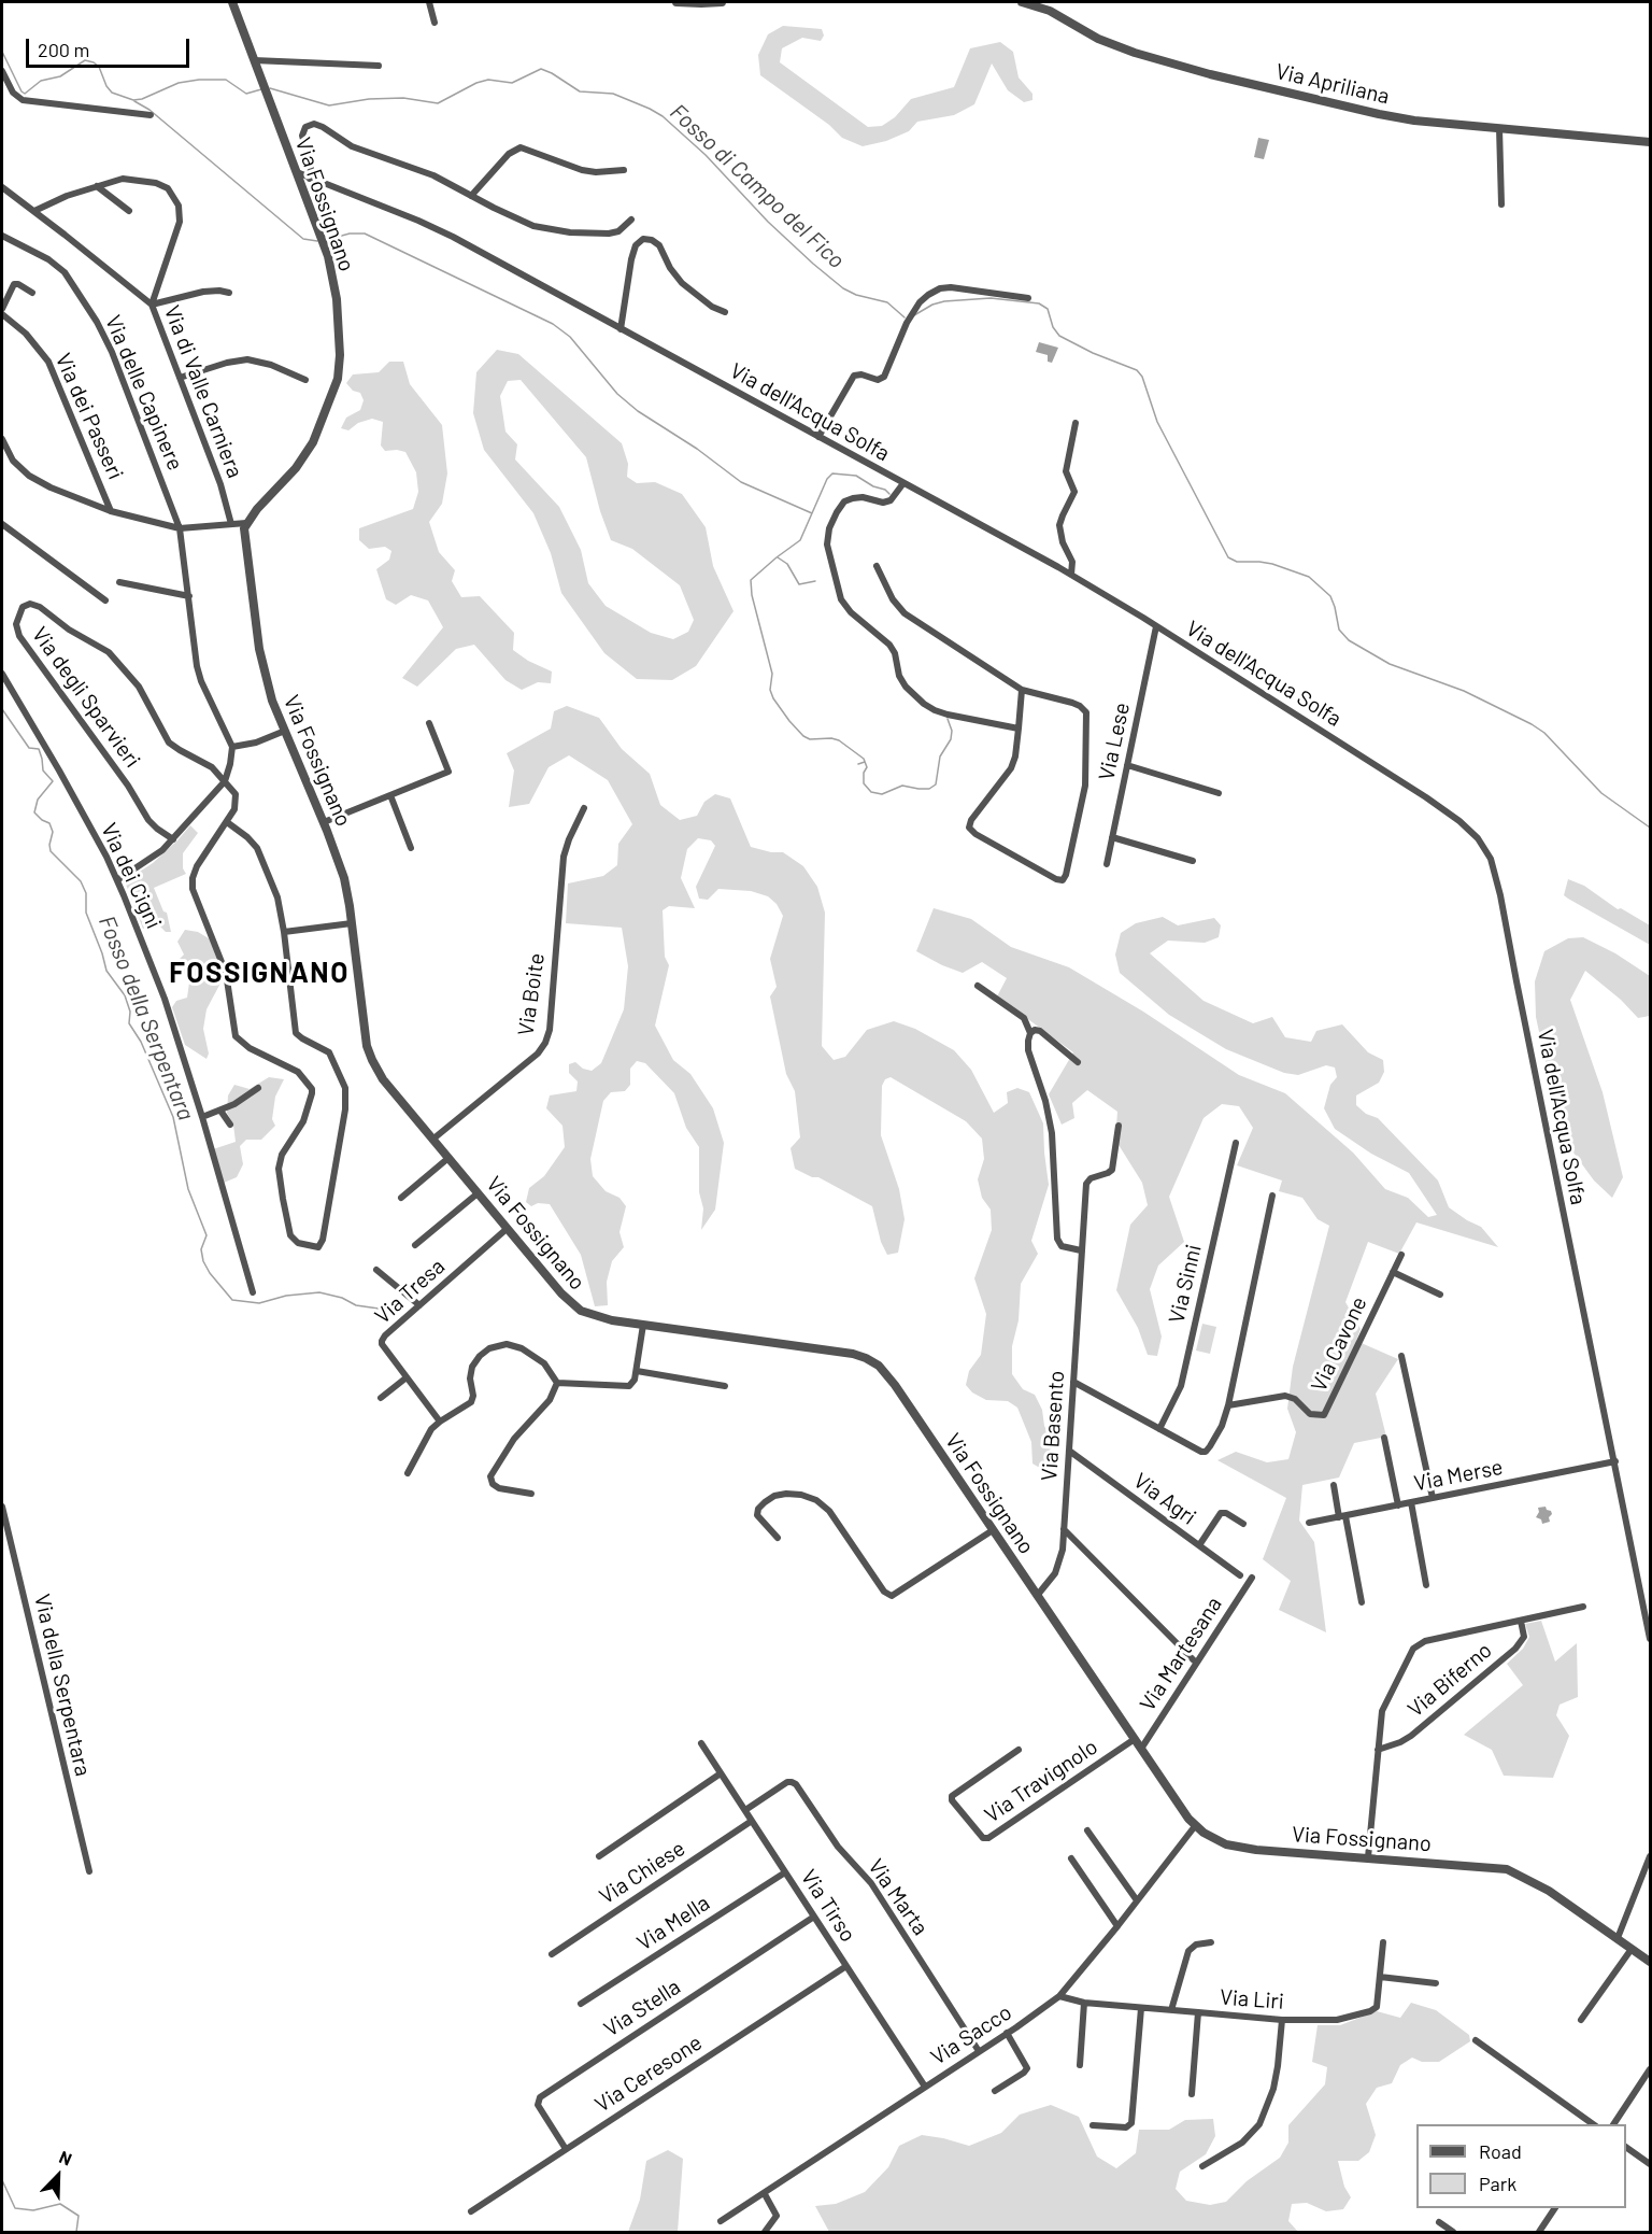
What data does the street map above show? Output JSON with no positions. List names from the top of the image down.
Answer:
{
  "streets": {
    "street": [
      "Via Apriliana",
      "Via Fossignano",
      "Via di Valle Carniera",
      "Via delle Capinere",
      "Via dell'Acqua Solfa",
      "Via dei Passeri",
      "Via degli Sparvieri",
      "Via Lese",
      "Via dei Cigni",
      "Via Boite",
      "Via Sinni",
      "Via Tresa",
      "Via Cavone",
      "Via Basento",
      "Via Merse",
      "Via Agri",
      "Via Martesana",
      "Via Biferno",
      "Via della Serpentara",
      "Via Travignolo",
      "Via Chiese",
      "Via Marta",
      "Via Tirso",
      "Via Mella",
      "Via Liri",
      "Via Stella",
      "Via Sacco",
      "Via Ceresone"
    ]
  },
  "crossings": [
    ["Via Fossignano", "Via dell'Acqua Solfa"],
    ["Via Fossignano", "Via Boite"],
    ["Via Fossignano", "Via Tresa"],
    ["Via Fossignano", "Via Basento"],
    ["Via Fossignano", "Via Martesana"],
    ["Via Fossignano", "Via Biferno"],
    ["Via Fossignano", "Via Travignolo"],
    ["Via Fossignano", "Via Sacco"],
    ["Via dell'Acqua Solfa", "Via Lese"],
    ["Via dell'Acqua Solfa", "Via Merse"],
    ["Via Basento", "Via Agri"],
    ["Via Chiese", "Via Tirso"],
    ["Via Marta", "Via Tirso"],
    ["Via Marta", "Via Sacco"],
    ["Via Tirso", "Via Mella"],
    ["Via Tirso", "Via Stella"],
    ["Via Tirso", "Via Sacco"],
    ["Via Tirso", "Via Ceresone"],
    ["Via Liri", "Via Sacco"],
    ["Via Stella", "Via Ceresone"]
  ],
  "districts": ["FOSSIGNANO"],
  "water": ["Fosso di Campo del Fico", "Fosso della Serpentara"],
  "legend": ["Road", "Park"],
  "scale_bar": "200 m",
  "north": "top right"
}
